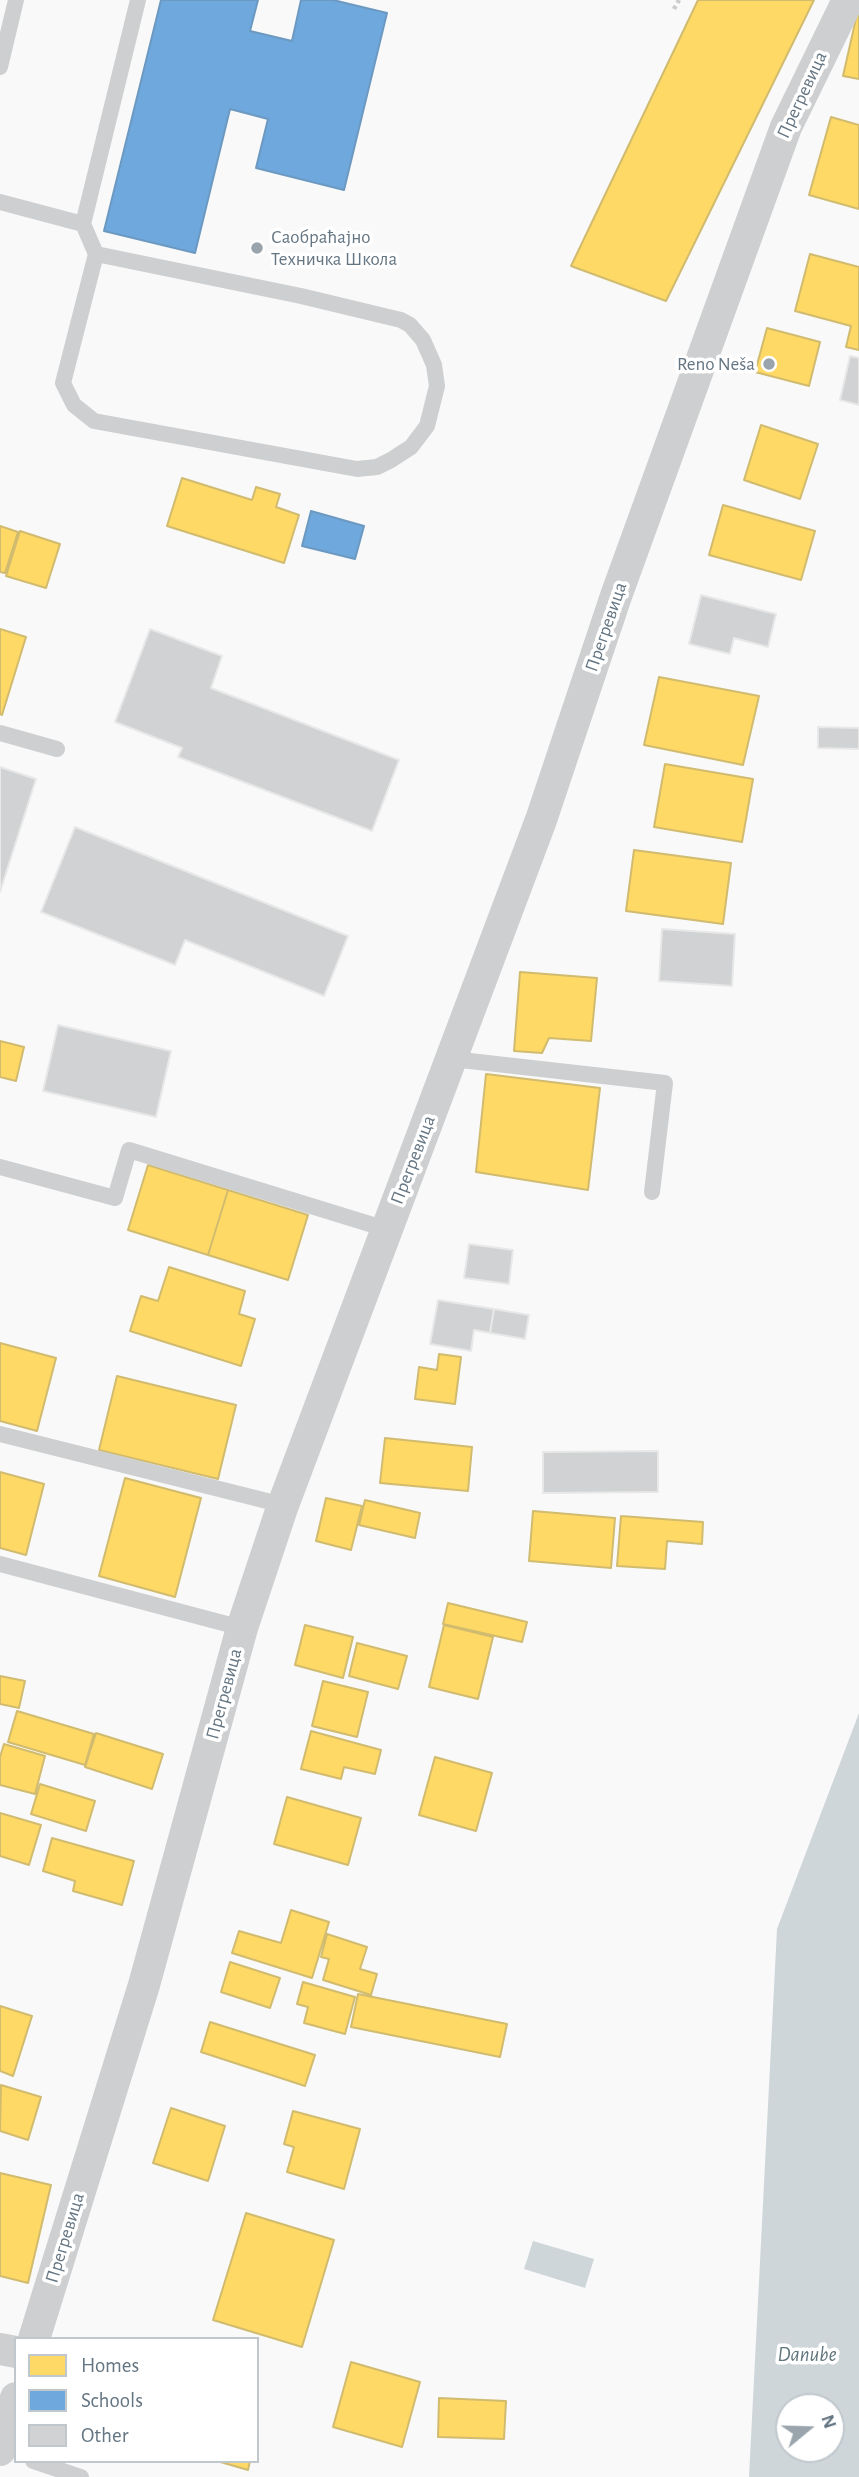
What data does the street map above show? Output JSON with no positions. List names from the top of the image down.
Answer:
{
  "streets": {
    "street": ["Прегревица"]
  },
  "water": ["Danube"],
  "places": ["Саобраћајно Техничка Школа", "Reno Neša"],
  "legend": ["Homes", "Schools", "Other"],
  "north": "right"
}
